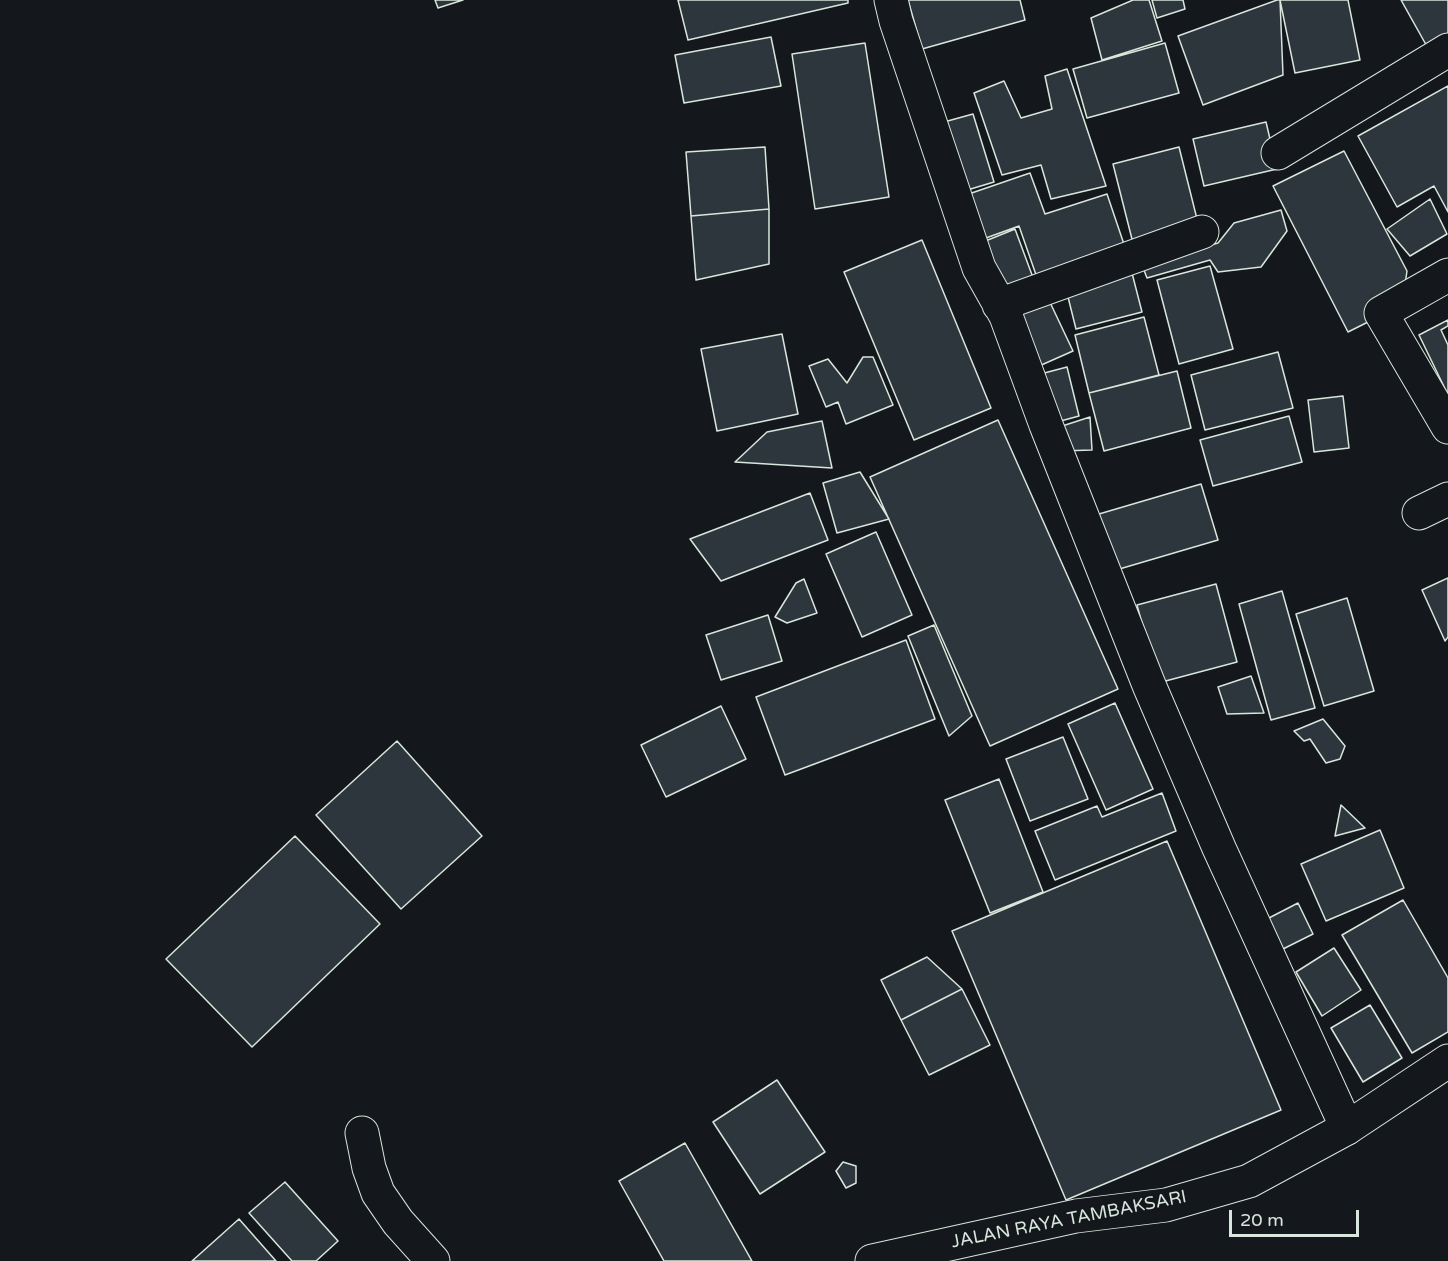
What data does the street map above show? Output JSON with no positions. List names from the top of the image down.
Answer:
{
  "streets": {
    "street": ["JALAN RAYA TAMBAKSARI"]
  },
  "scale_bar": "20 m"
}
